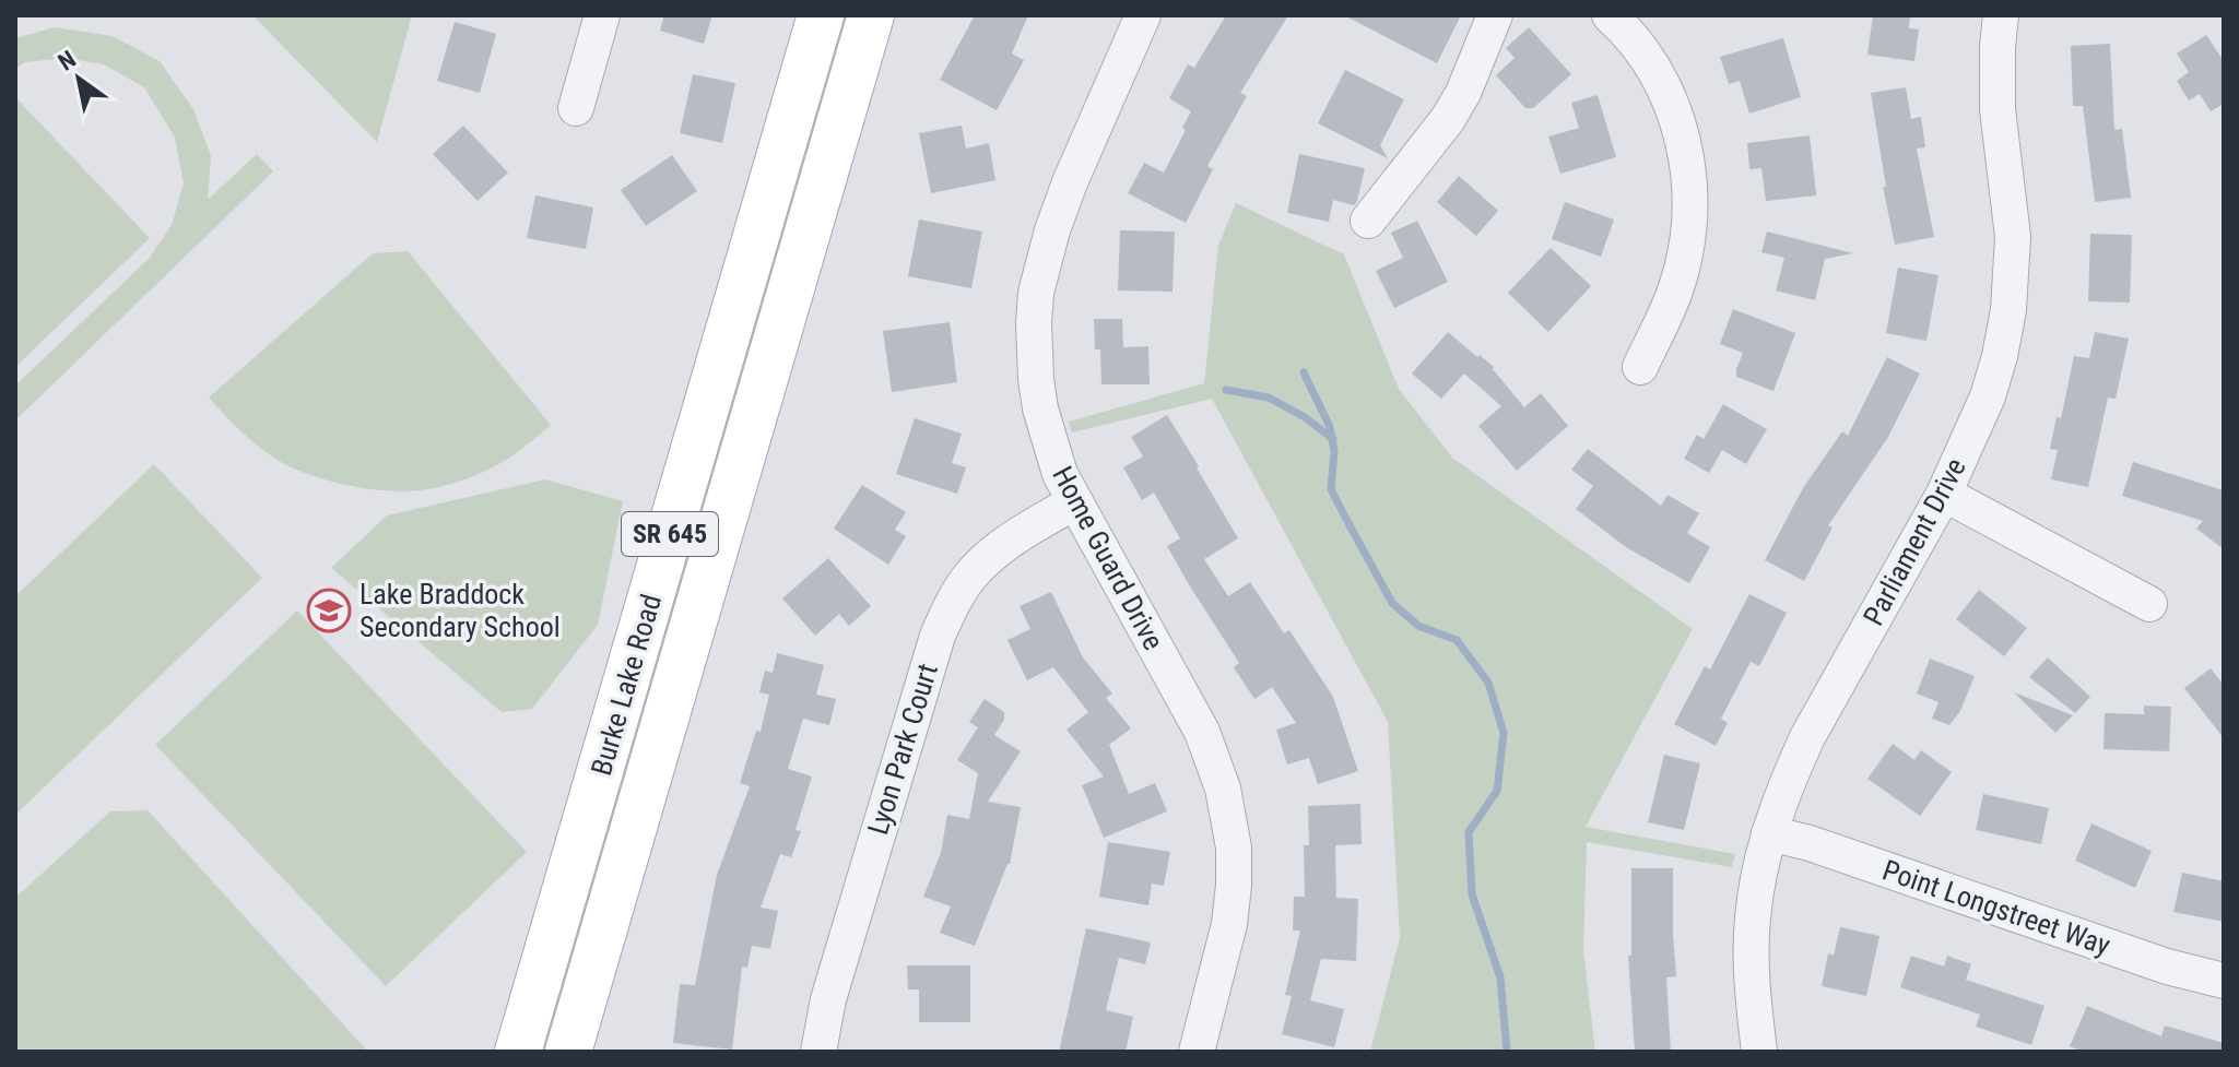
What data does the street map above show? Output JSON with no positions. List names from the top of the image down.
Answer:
{
  "streets": {
    "main road": ["SR 645", "Burke Lake Road"],
    "street": [
      "Parliament Drive",
      "Home Guard Drive",
      "Lyon Park Court",
      "Point Longstreet Way"
    ]
  },
  "crossings": [
    ["Parliament Drive", "Point Longstreet Way"],
    ["Home Guard Drive", "Lyon Park Court"]
  ],
  "places": {
    "school or university": ["Lake Braddock Secondary School"]
  },
  "north": "top left"
}
